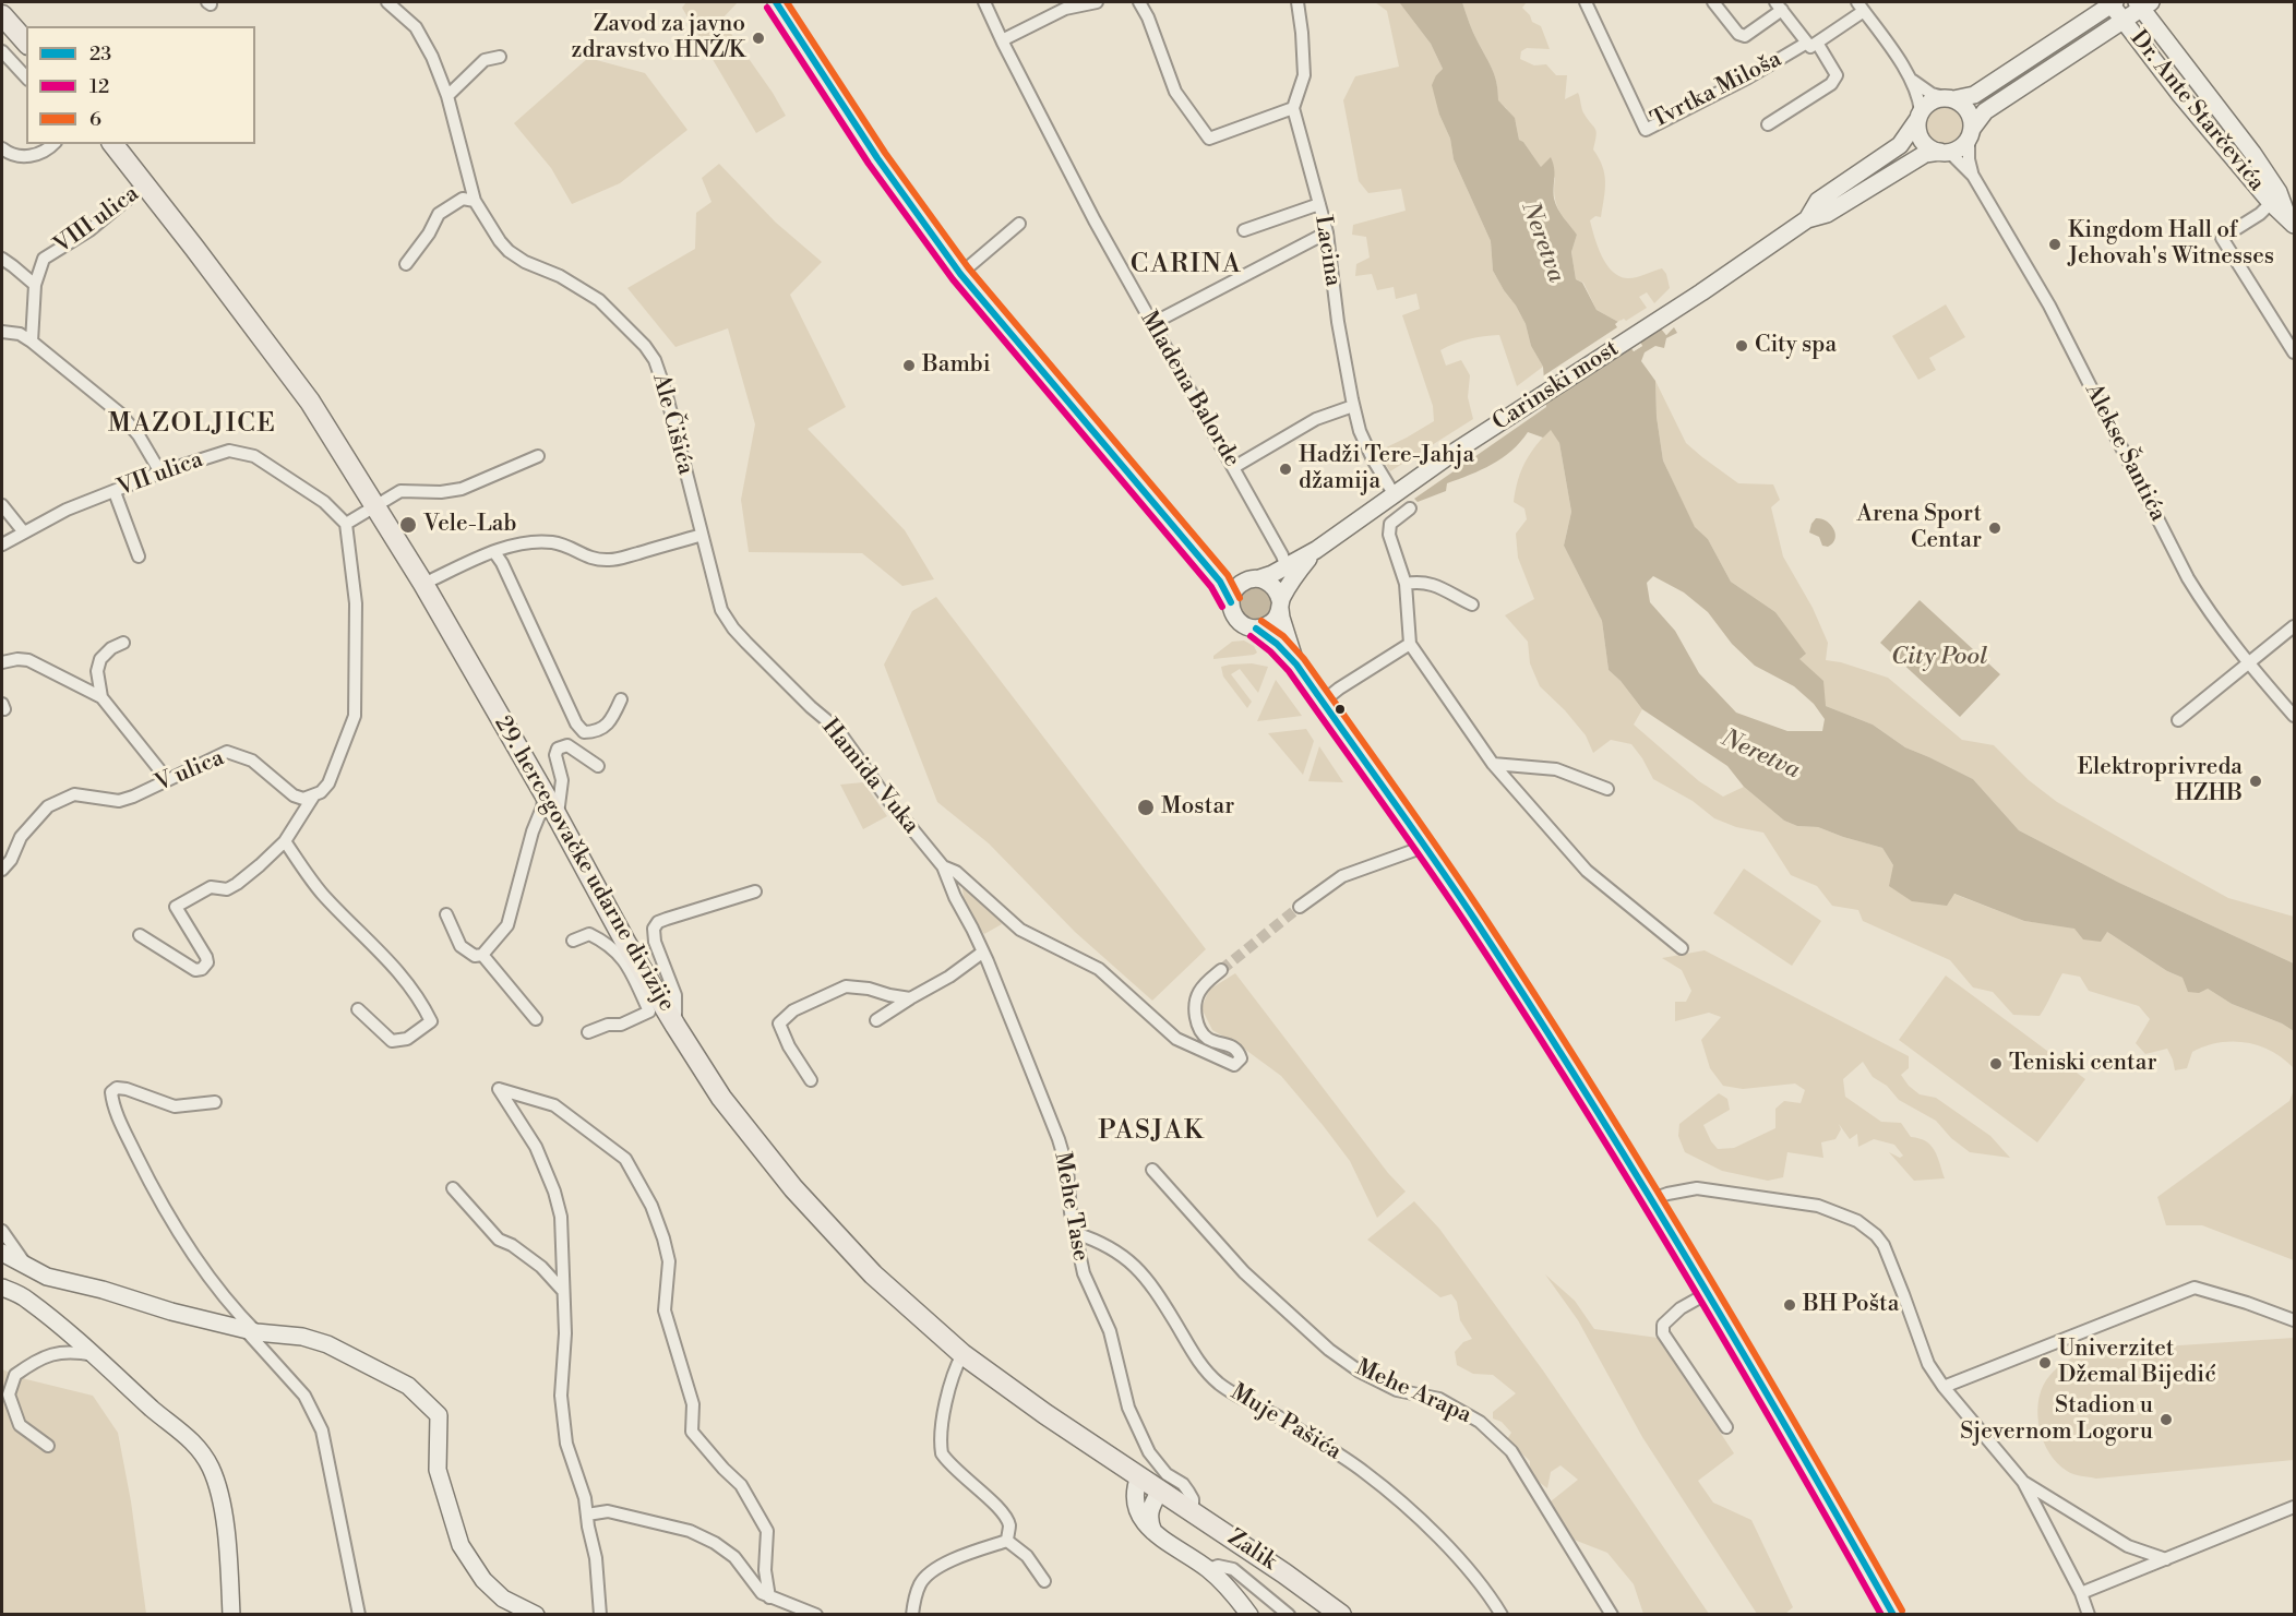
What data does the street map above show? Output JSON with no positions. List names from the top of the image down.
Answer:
{
  "streets": {
    "main road": ["29. hercegovačke udarne divizije", "Zalik"],
    "street": [
      "Tvrtka Miloša",
      "Dr. Ante Starčevića",
      "VIII ulica",
      "Lacina",
      "Carinski most",
      "Mladena Balorde",
      "Ale Čišića",
      "Alekse Šantića",
      "VII ulica",
      "V ulica",
      "Hamida Vuka",
      "Mehe Tase",
      "Mehe Arapa",
      "Muje Pašića"
    ]
  },
  "crossings": [
    ["Tvrtka Miloša", "Alekse Šantića"],
    ["VIII ulica", "29. hercegovačke udarne divizije"],
    ["Lacina", "Carinski most"],
    ["Ale Čišića", "Hamida Vuka"],
    ["Hamida Vuka", "Mehe Tase"],
    ["29. hercegovačke udarne divizije", "Zalik"],
    ["Mehe Tase", "Muje Pašića"],
    ["Mehe Tase", "Zalik"]
  ],
  "districts": ["CARINA", "MAZOLJICE", "PASJAK"],
  "water": ["Neretva", "City Pool"],
  "places": [
    "Zavod za javno zdravstvo HNŽ/K",
    "Kingdom Hall of Jehovah's Witnesses",
    "City spa",
    "Bambi",
    "Hadži Tere-Jahja džamija",
    "Vele-Lab",
    "Arena Sport Centar",
    "Elektroprivreda HZHB",
    "Mostar",
    "Teniski centar",
    "BH Pošta",
    "Univerzitet Džemal Bijedić",
    "Stadion u Sjevernom Logoru"
  ],
  "lines": ["transit line 23", "transit line 6", "transit line 12"],
  "legend": ["23", "12", "6"]
}
